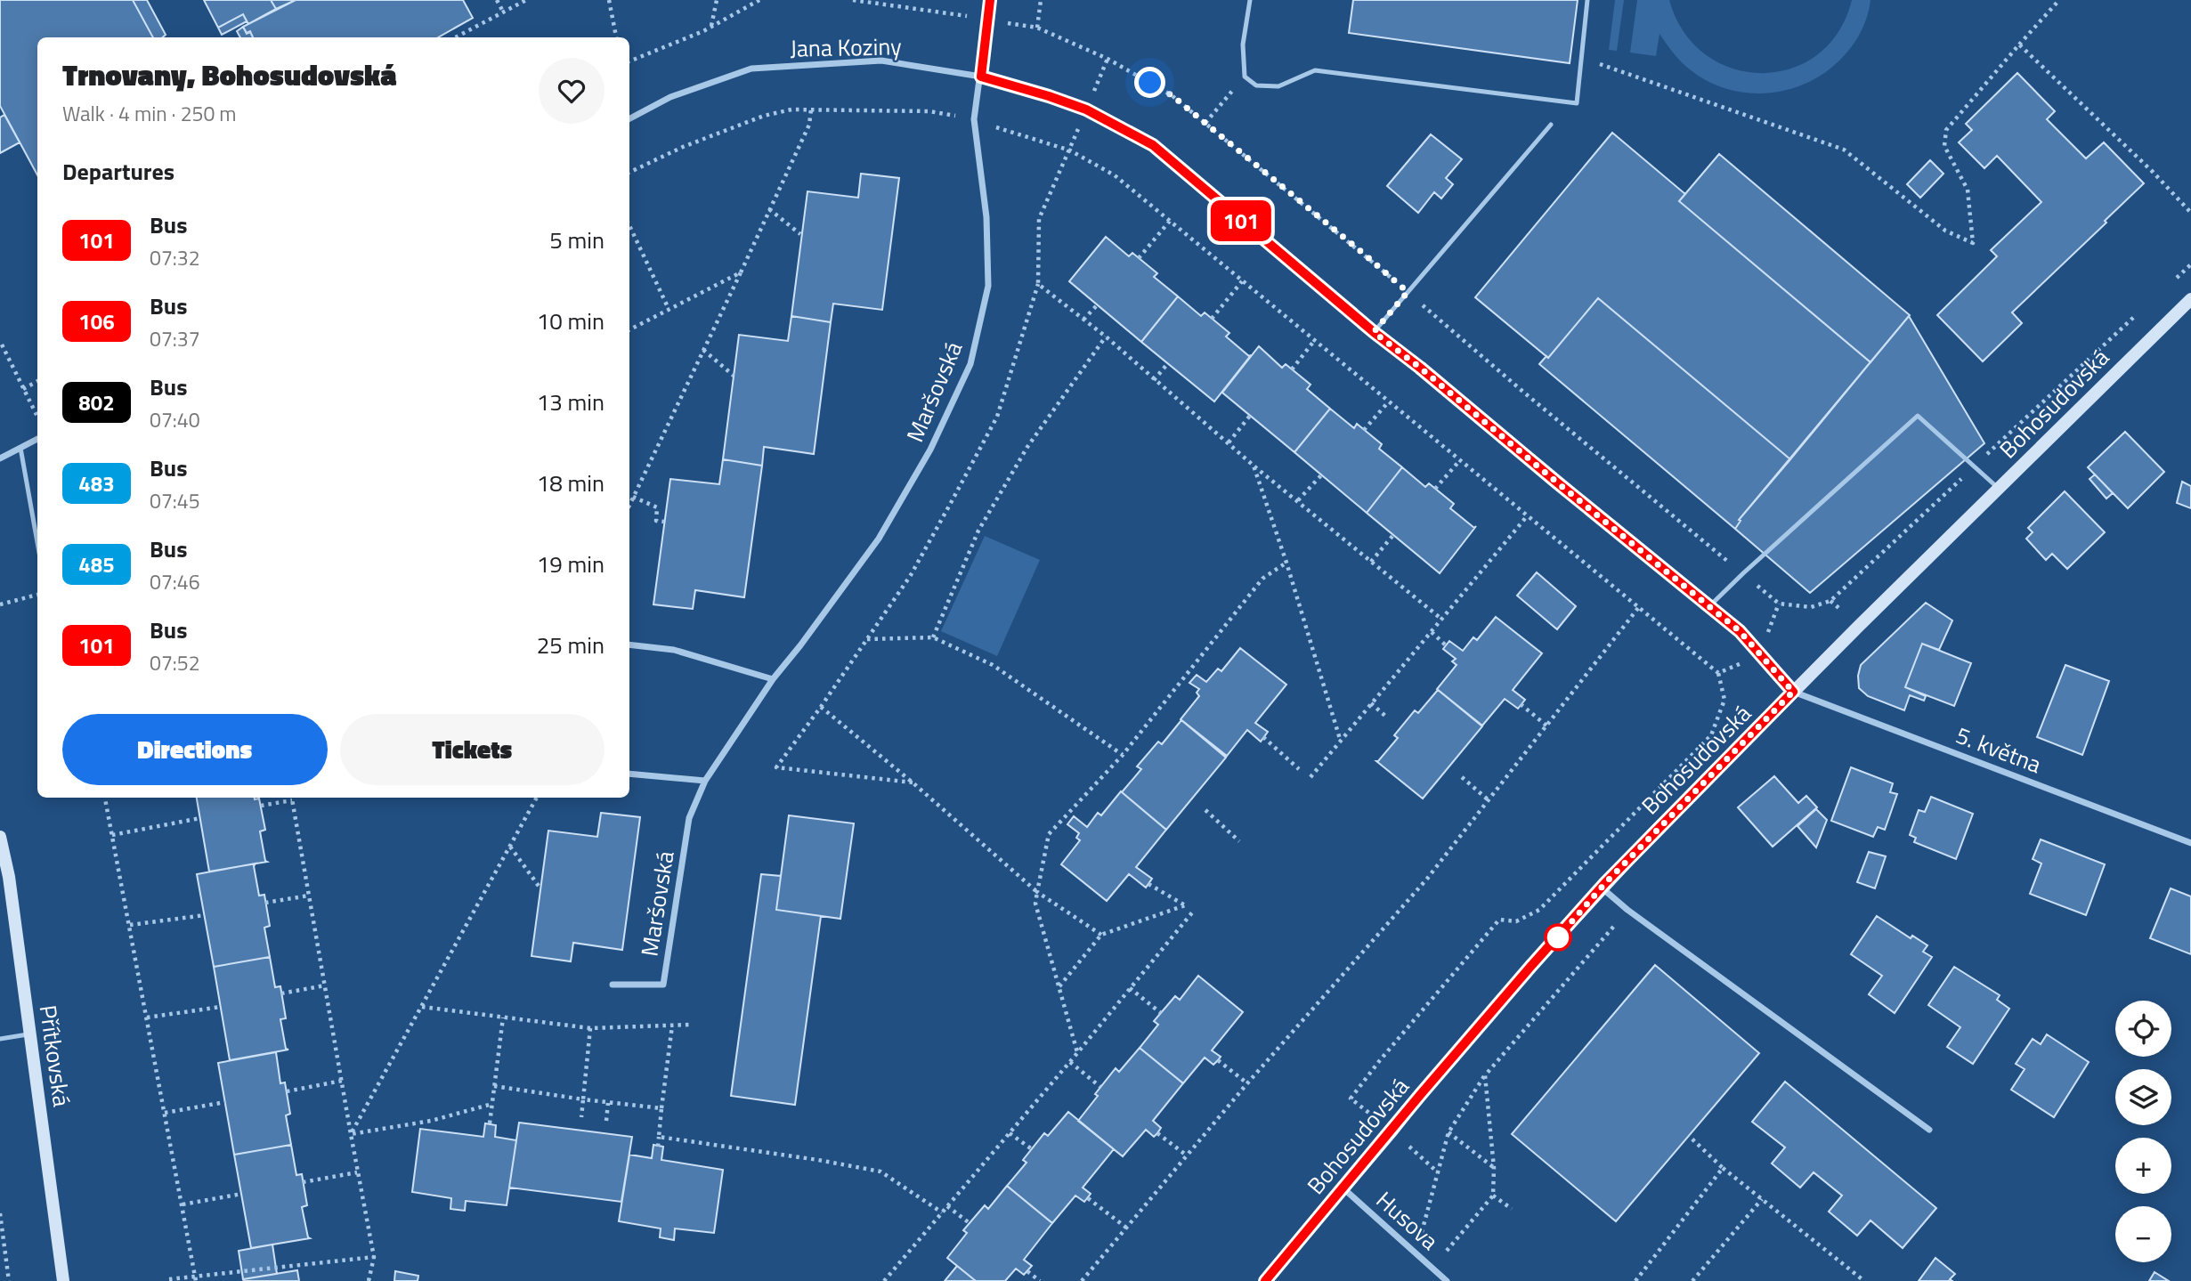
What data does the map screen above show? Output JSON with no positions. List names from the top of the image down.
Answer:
{
  "streets": {
    "street": [
      "Jana Koziny",
      "Maršovská",
      "Bohosudovská",
      "5. května",
      "Přítkovská",
      "Husova"
    ]
  },
  "crossings": [
    ["Jana Koziny", "Maršovská"],
    ["Jana Koziny", "Bohosudovská"],
    ["Jana Koziny", "5. května"],
    ["Bohosudovská", "5. května"],
    ["Bohosudovská", "Husova"]
  ],
  "lines": ["bus line 101"],
  "page": {
    "on_map": "101",
    "heading": [
      ["Trnovany, Bohosudovská", "Walk · 4 min · 250 m"],
      "Departures"
    ],
    "list": [
      {
        "mark": "101",
        "name": "Bus",
        "note": "07:32",
        "value": "5 min"
      },
      {
        "mark": "106",
        "name": "Bus",
        "note": "07:37",
        "value": "10 min"
      },
      {
        "mark": "802",
        "name": "Bus",
        "note": "07:40",
        "value": "13 min"
      },
      {
        "mark": "483",
        "name": "Bus",
        "note": "07:45",
        "value": "18 min"
      },
      {
        "mark": "485",
        "name": "Bus",
        "note": "07:46",
        "value": "19 min"
      },
      {
        "mark": "101",
        "name": "Bus",
        "note": "07:52",
        "value": "25 min"
      }
    ],
    "buttons": ["Directions", "Tickets"],
    "map_buttons": ["+", "−"]
  }
}
